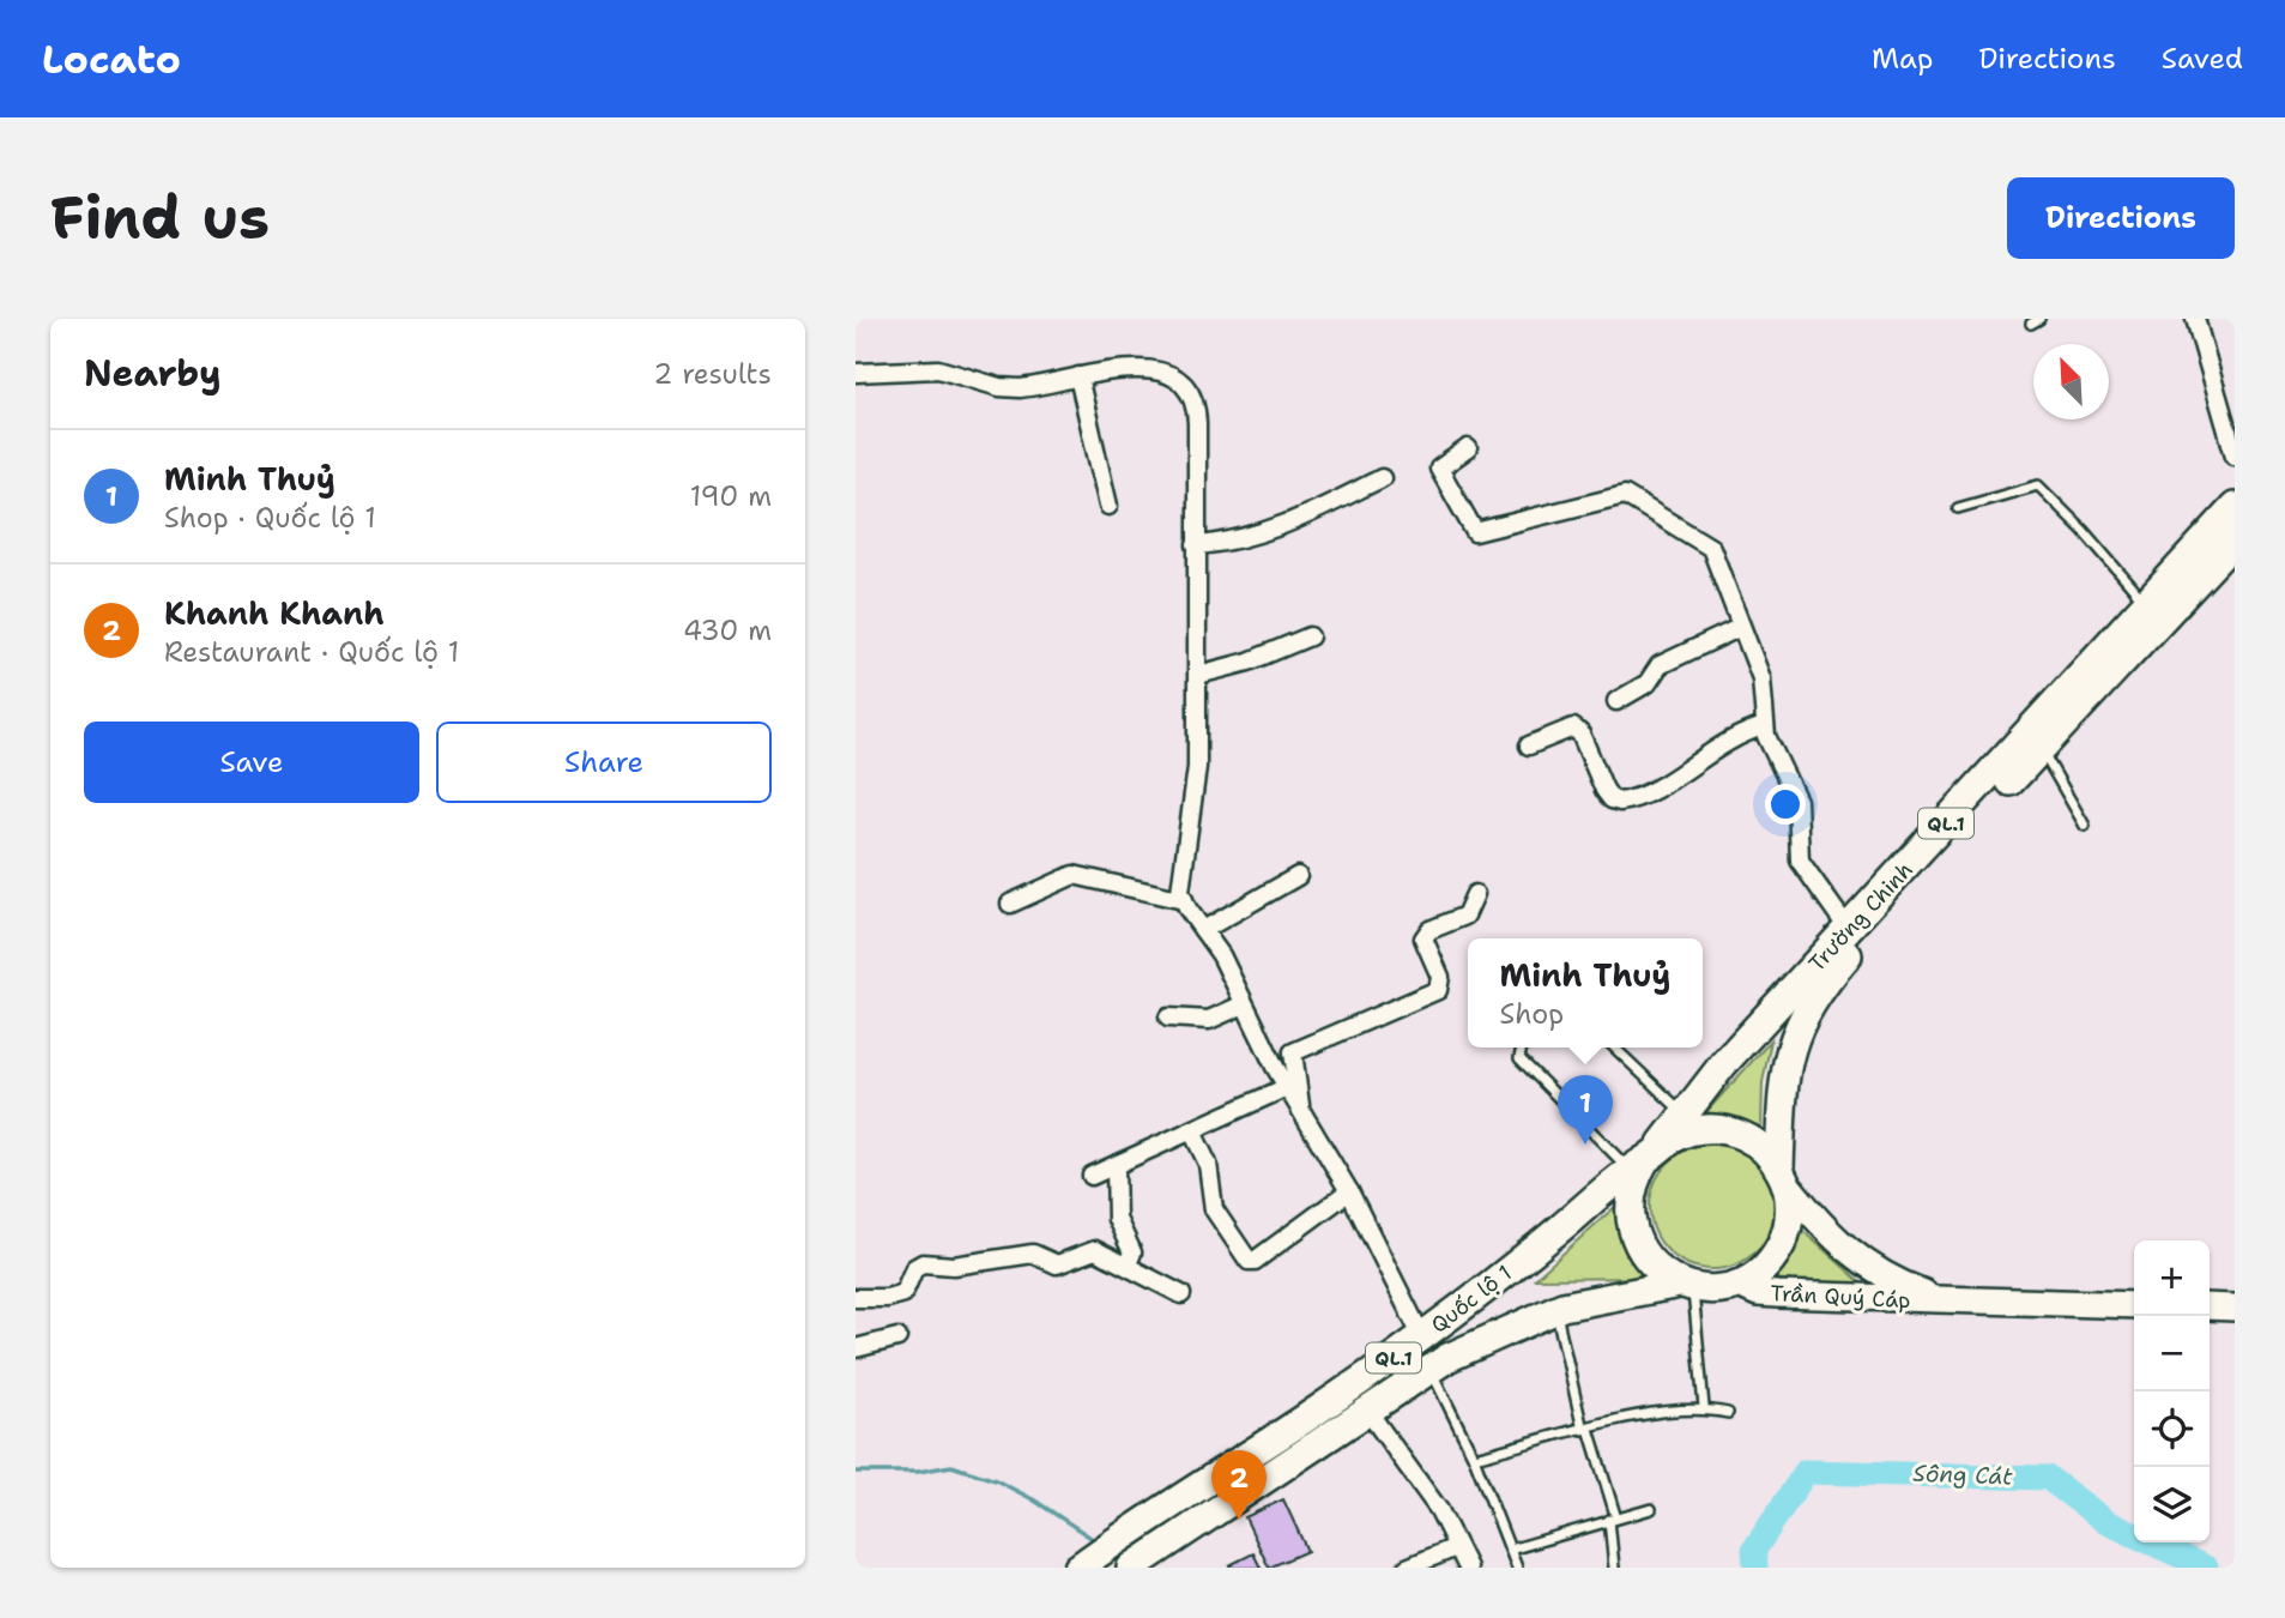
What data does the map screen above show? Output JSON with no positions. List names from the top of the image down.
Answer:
{
  "streets": {
    "highway": ["QL.1", "Trường Chinh", "Quốc lộ 1"],
    "main road": ["Trần Quý Cáp"]
  },
  "crossings": [
    ["QL.1", "Trường Chinh"],
    ["QL.1", "Trần Quý Cáp"],
    ["QL.1", "Quốc lộ 1"],
    ["Trường Chinh", "Trần Quý Cáp"],
    ["Trường Chinh", "Quốc lộ 1"],
    ["Trần Quý Cáp", "Quốc lộ 1"]
  ],
  "water": ["Sông Cát"],
  "north": "top left",
  "page": {
    "header": "Locato",
    "nav": ["Map", "Directions", "Saved"],
    "buttons": [
      "Directions",
      ["Save", "Share"]
    ],
    "title": "Find us",
    "heading": ["Nearby", "2 results"],
    "list": [
      {
        "mark": "1",
        "name": "Minh Thuỷ",
        "note": "Shop · Quốc lộ 1",
        "value": "190 m"
      },
      {
        "mark": "2",
        "name": "Khanh Khanh",
        "note": "Restaurant · Quốc lộ 1",
        "value": "430 m"
      }
    ],
    "popup": ["Minh Thuỷ", "Shop"],
    "pins": ["1", "2"],
    "map_buttons": ["+", "−"]
  }
}
